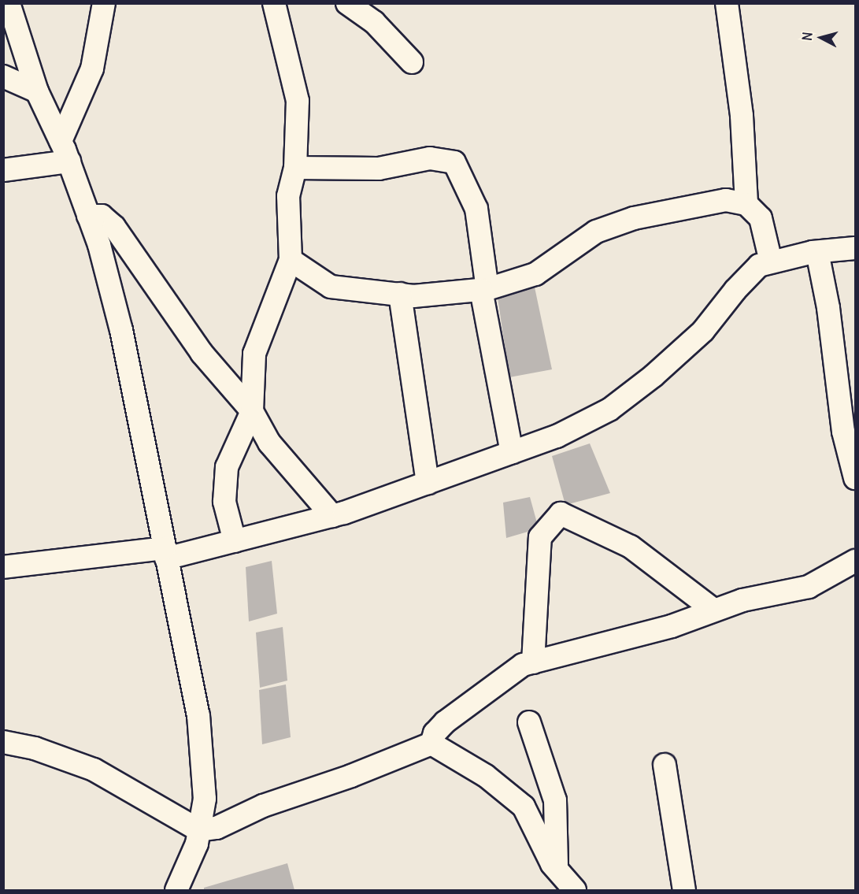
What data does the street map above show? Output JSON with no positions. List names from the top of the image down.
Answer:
{
  "north": "left"
}
